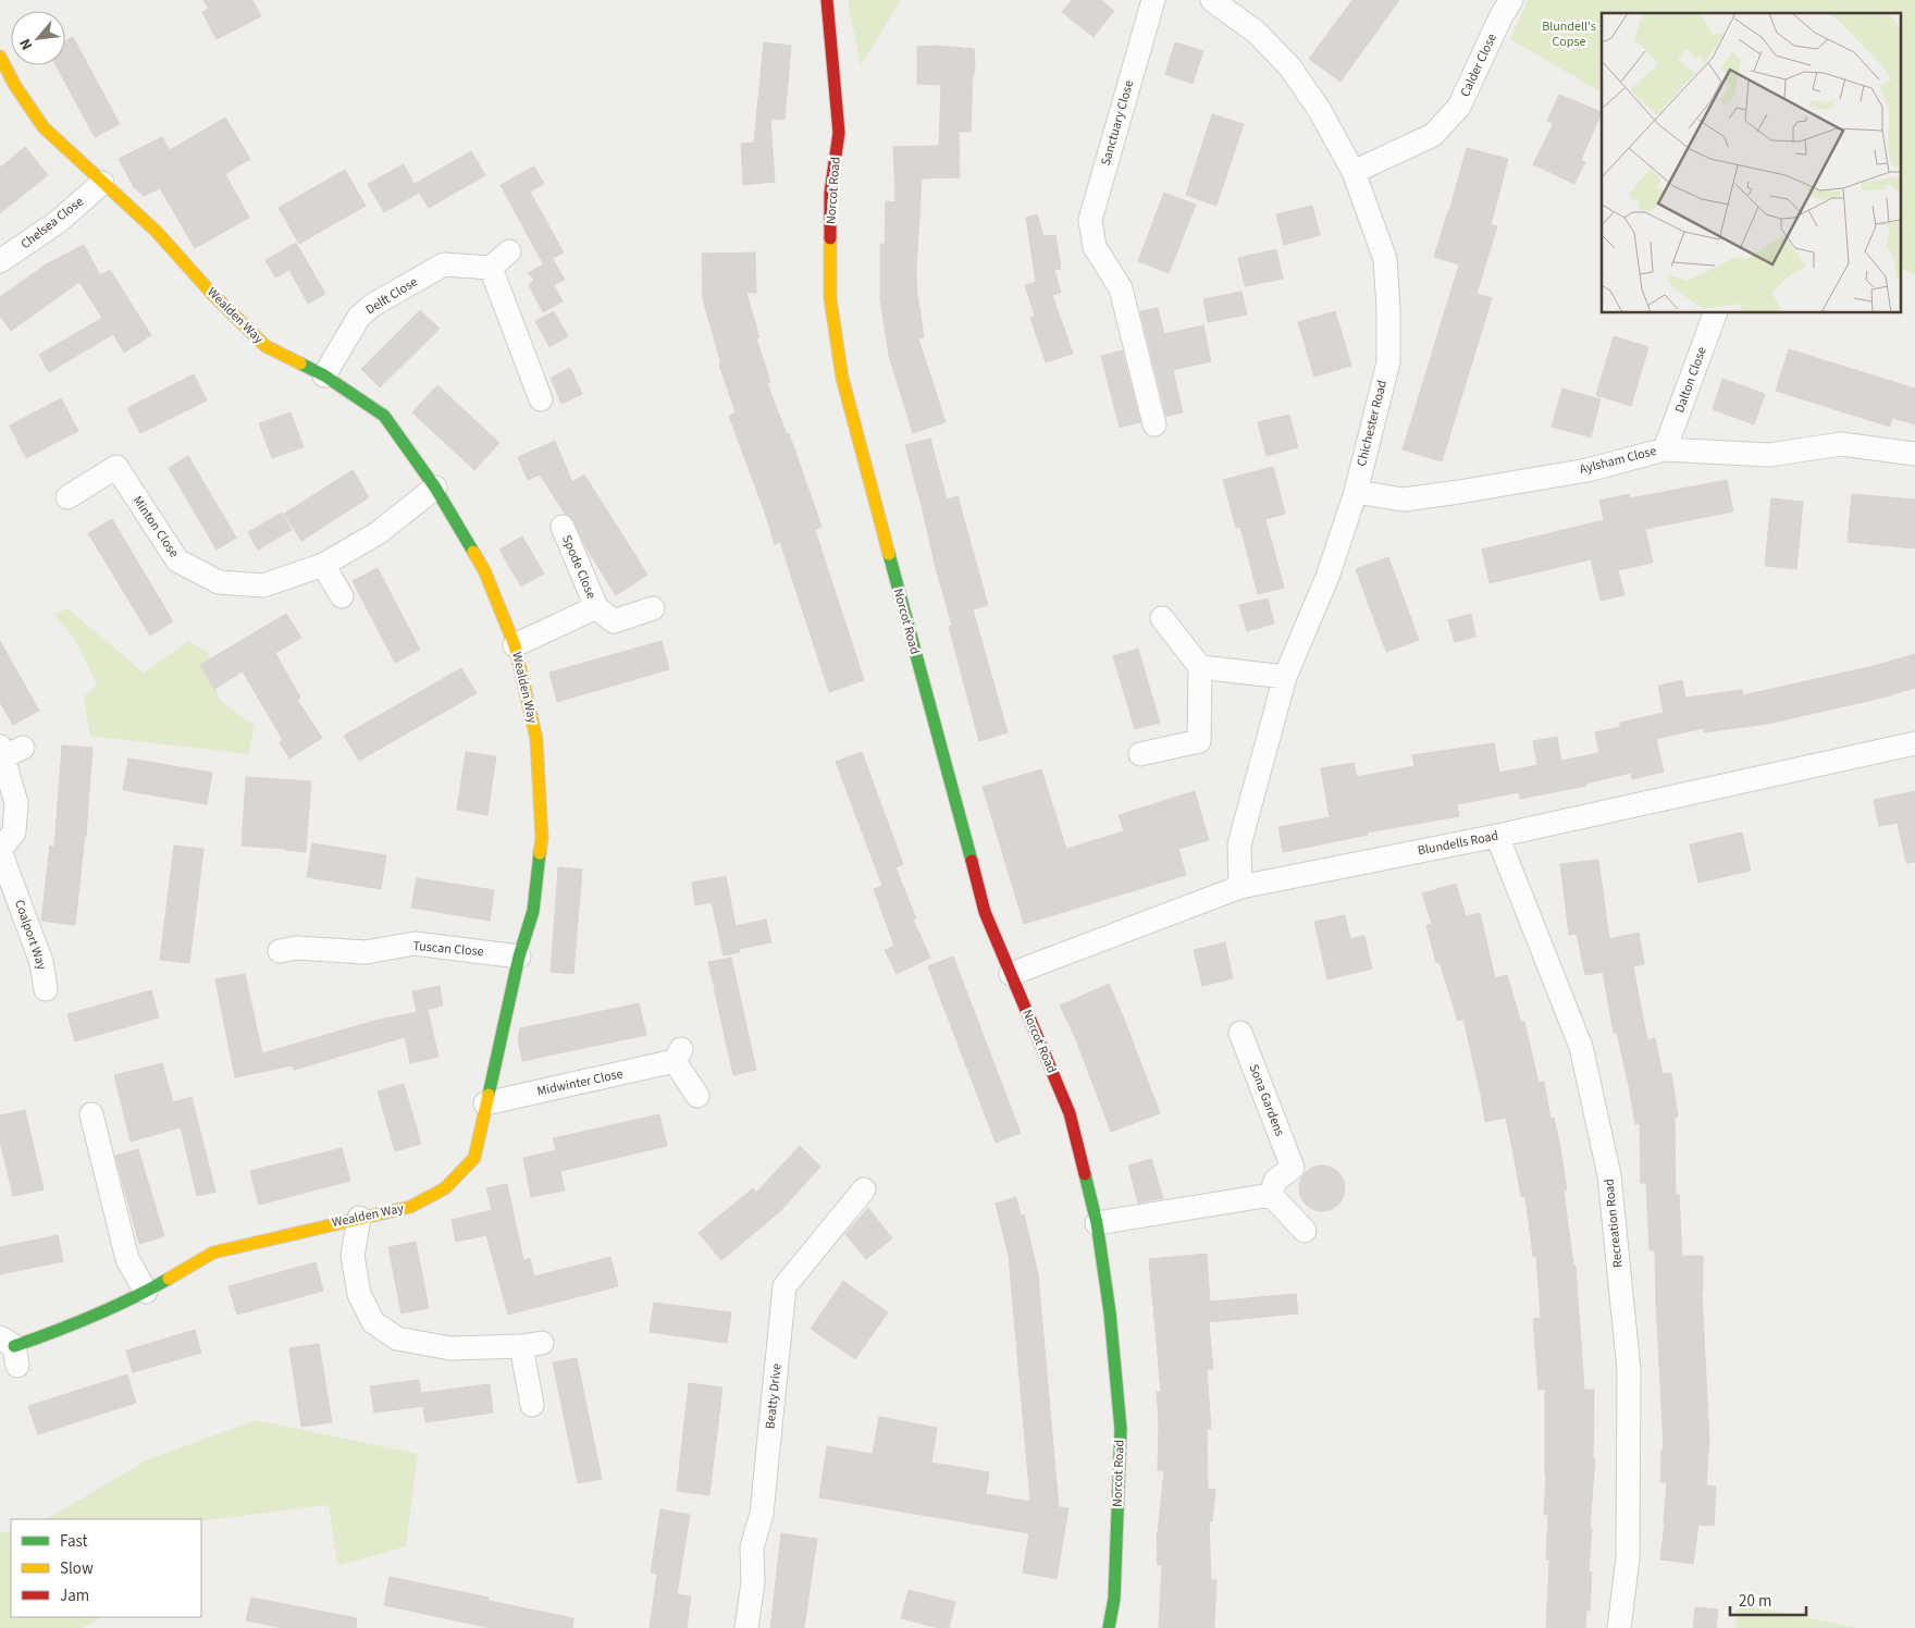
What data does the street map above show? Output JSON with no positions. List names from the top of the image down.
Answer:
{
  "streets": {
    "street": [
      "Calder Close",
      "Sanctuary Close",
      "Norcot Road",
      "Chelsea Close",
      "Delft Close",
      "Wealden Way",
      "Dalton Close",
      "Chichester Road",
      "Aylsham Close",
      "Minton Close",
      "Spode Close",
      "Blundells Road",
      "Coalport Way",
      "Tuscan Close",
      "Midwinter Close",
      "Sona Gardens",
      "Recreation Road",
      "Beatty Drive"
    ]
  },
  "crossings": [
    ["Calder Close", "Chichester Road"],
    ["Norcot Road", "Blundells Road"],
    ["Chelsea Close", "Wealden Way"],
    ["Delft Close", "Wealden Way"],
    ["Wealden Way", "Minton Close"],
    ["Wealden Way", "Spode Close"],
    ["Wealden Way", "Tuscan Close"],
    ["Wealden Way", "Midwinter Close"],
    ["Dalton Close", "Aylsham Close"],
    ["Chichester Road", "Aylsham Close"],
    ["Chichester Road", "Blundells Road"],
    ["Blundells Road", "Recreation Road"]
  ],
  "parks": ["Blundell's Copse"],
  "legend": ["Fast", "Slow", "Jam"],
  "scale_bar": "20 m",
  "north": "bottom left"
}
